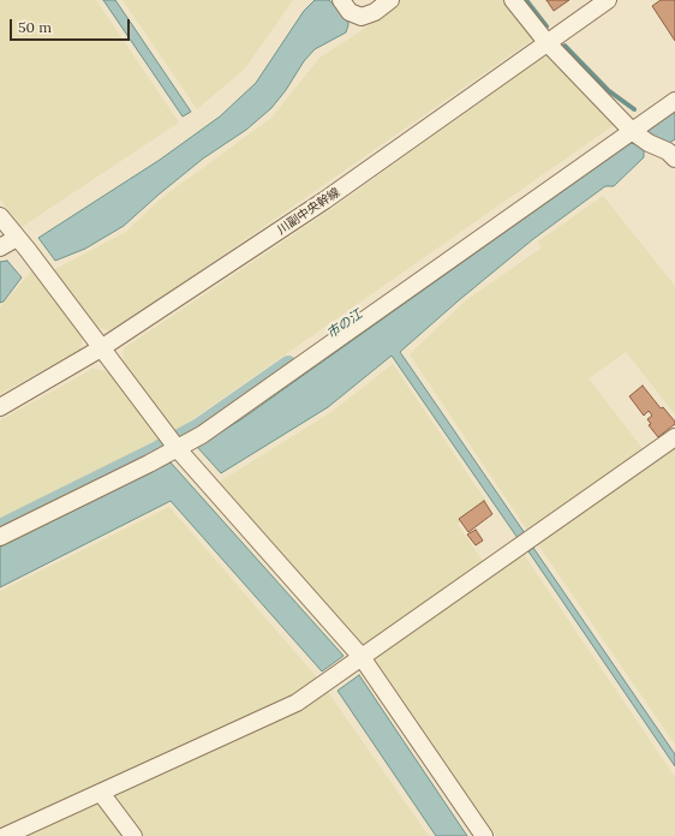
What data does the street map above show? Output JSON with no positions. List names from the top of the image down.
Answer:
{
  "streets": {
    "street": ["川副中央幹線"]
  },
  "water": ["市の江"],
  "scale_bar": "50 m"
}
